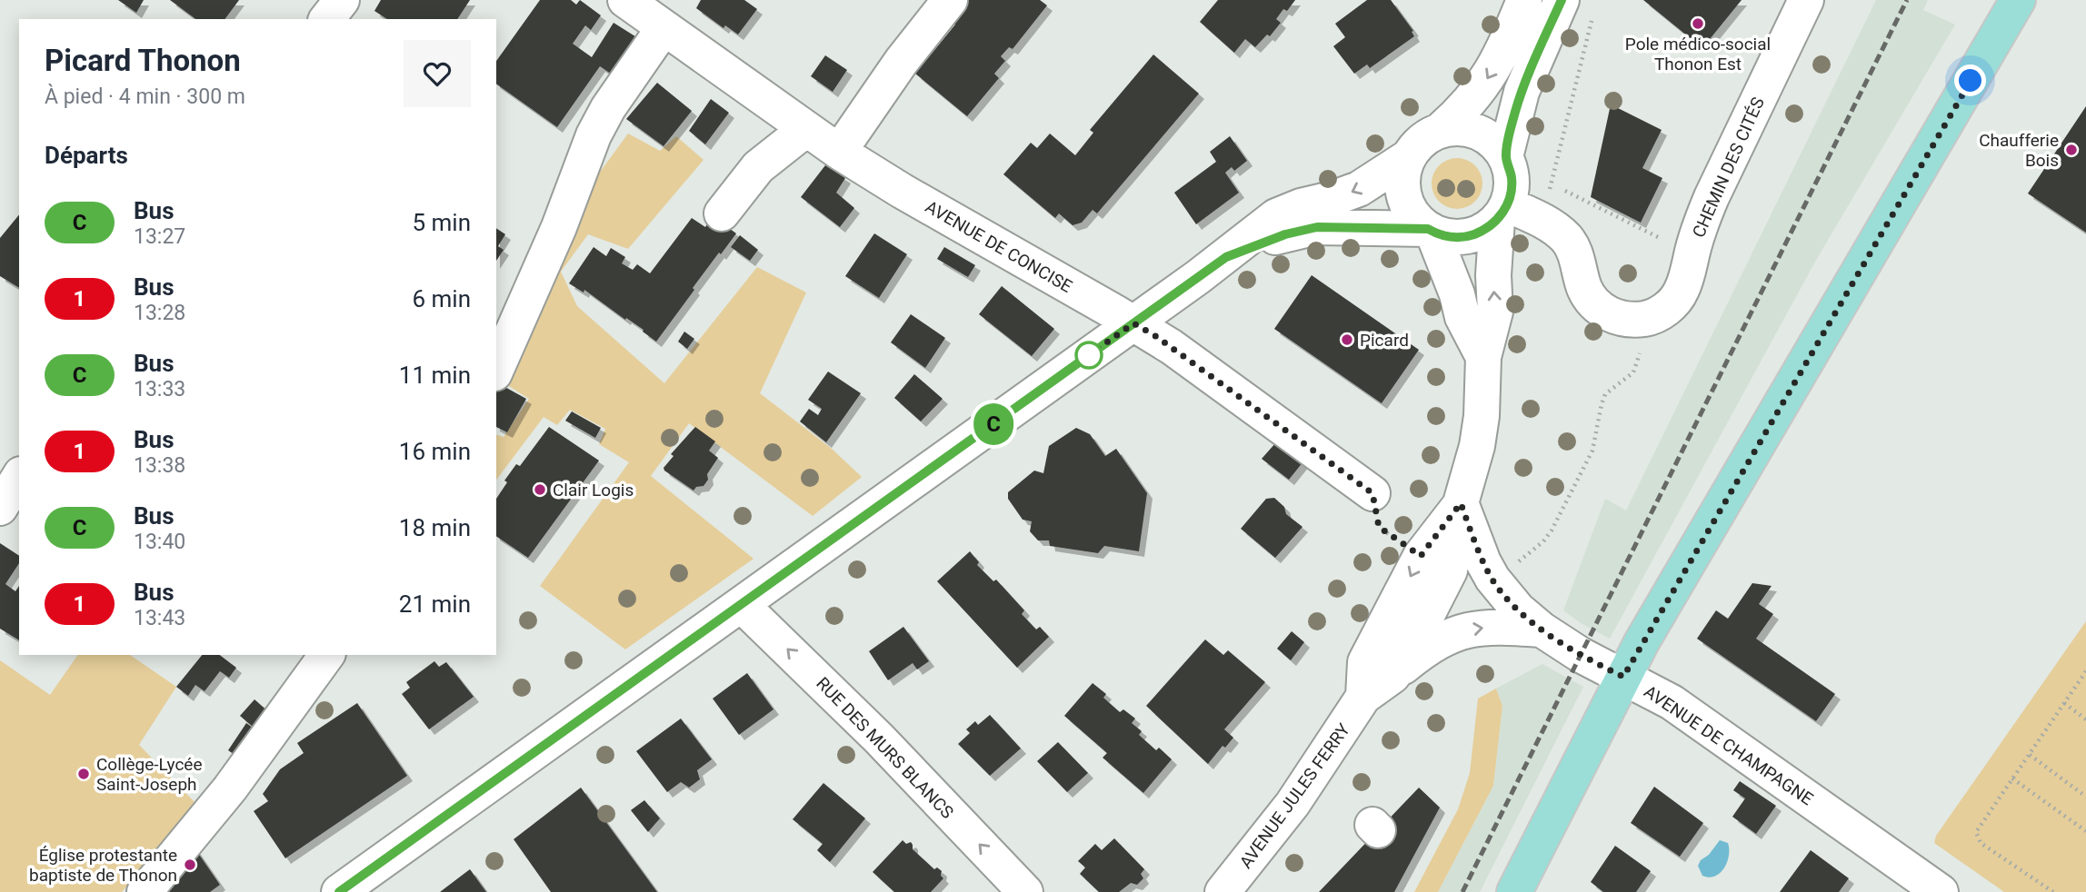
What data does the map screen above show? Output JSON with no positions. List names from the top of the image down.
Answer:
{
  "streets": {
    "street": [
      "CHEMIN DES CITÉS",
      "AVENUE DE CONCISE",
      "AVENUE DE CHAMPAGNE",
      "RUE DES MURS BLANCS",
      "AVENUE JULES FERRY"
    ]
  },
  "crossings": [
    ["AVENUE DE CHAMPAGNE", "AVENUE JULES FERRY"]
  ],
  "one_way": ["RUE DES MURS BLANCS"],
  "places": [
    "Pole médico-social Thonon Est",
    "Chaufferie Bois",
    "Picard",
    "Clair Logis",
    "Collège-Lycée Saint-Joseph",
    "Église protestante baptiste de Thonon"
  ],
  "lines": ["bus line C"],
  "page": {
    "on_map": "C",
    "heading": [
      ["Picard Thonon", "À pied · 4 min · 300 m"],
      "Départs"
    ],
    "list": [
      {
        "mark": "C",
        "name": "Bus",
        "note": "13:27",
        "value": "5 min"
      },
      {
        "mark": "1",
        "name": "Bus",
        "note": "13:28",
        "value": "6 min"
      },
      {
        "mark": "C",
        "name": "Bus",
        "note": "13:33",
        "value": "11 min"
      },
      {
        "mark": "1",
        "name": "Bus",
        "note": "13:38",
        "value": "16 min"
      },
      {
        "mark": "C",
        "name": "Bus",
        "note": "13:40",
        "value": "18 min"
      },
      {
        "mark": "1",
        "name": "Bus",
        "note": "13:43",
        "value": "21 min"
      }
    ]
  }
}
